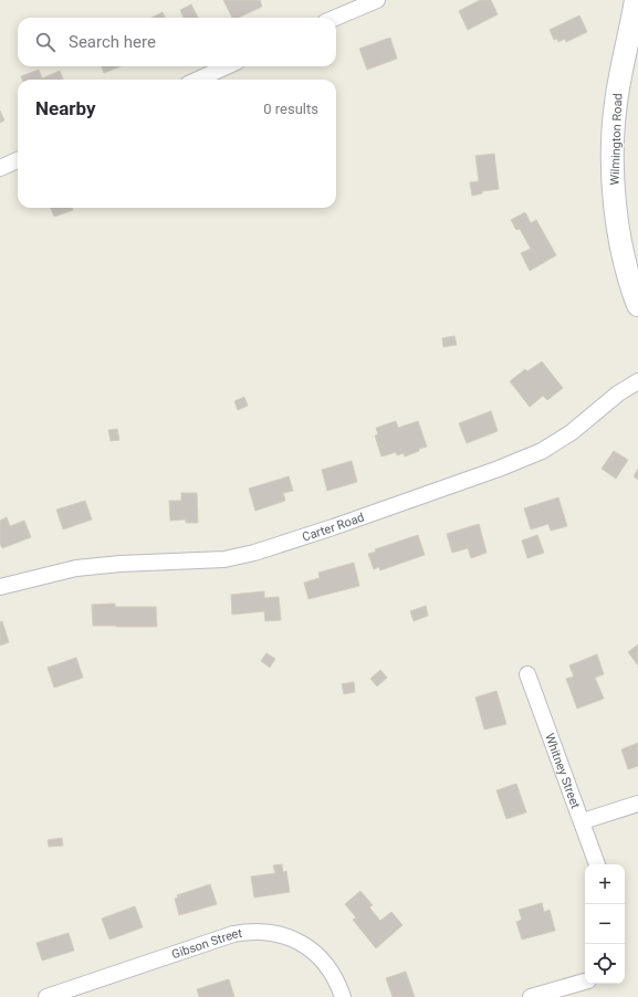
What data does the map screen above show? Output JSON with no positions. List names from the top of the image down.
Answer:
{
  "streets": {
    "main road": ["Wilmington Road"],
    "street": ["Carter Road", "Whitney Street", "Gibson Street"]
  },
  "page": {
    "search": "Search here",
    "heading": ["Nearby", "0 results"],
    "map_buttons": ["+", "−"]
  }
}
